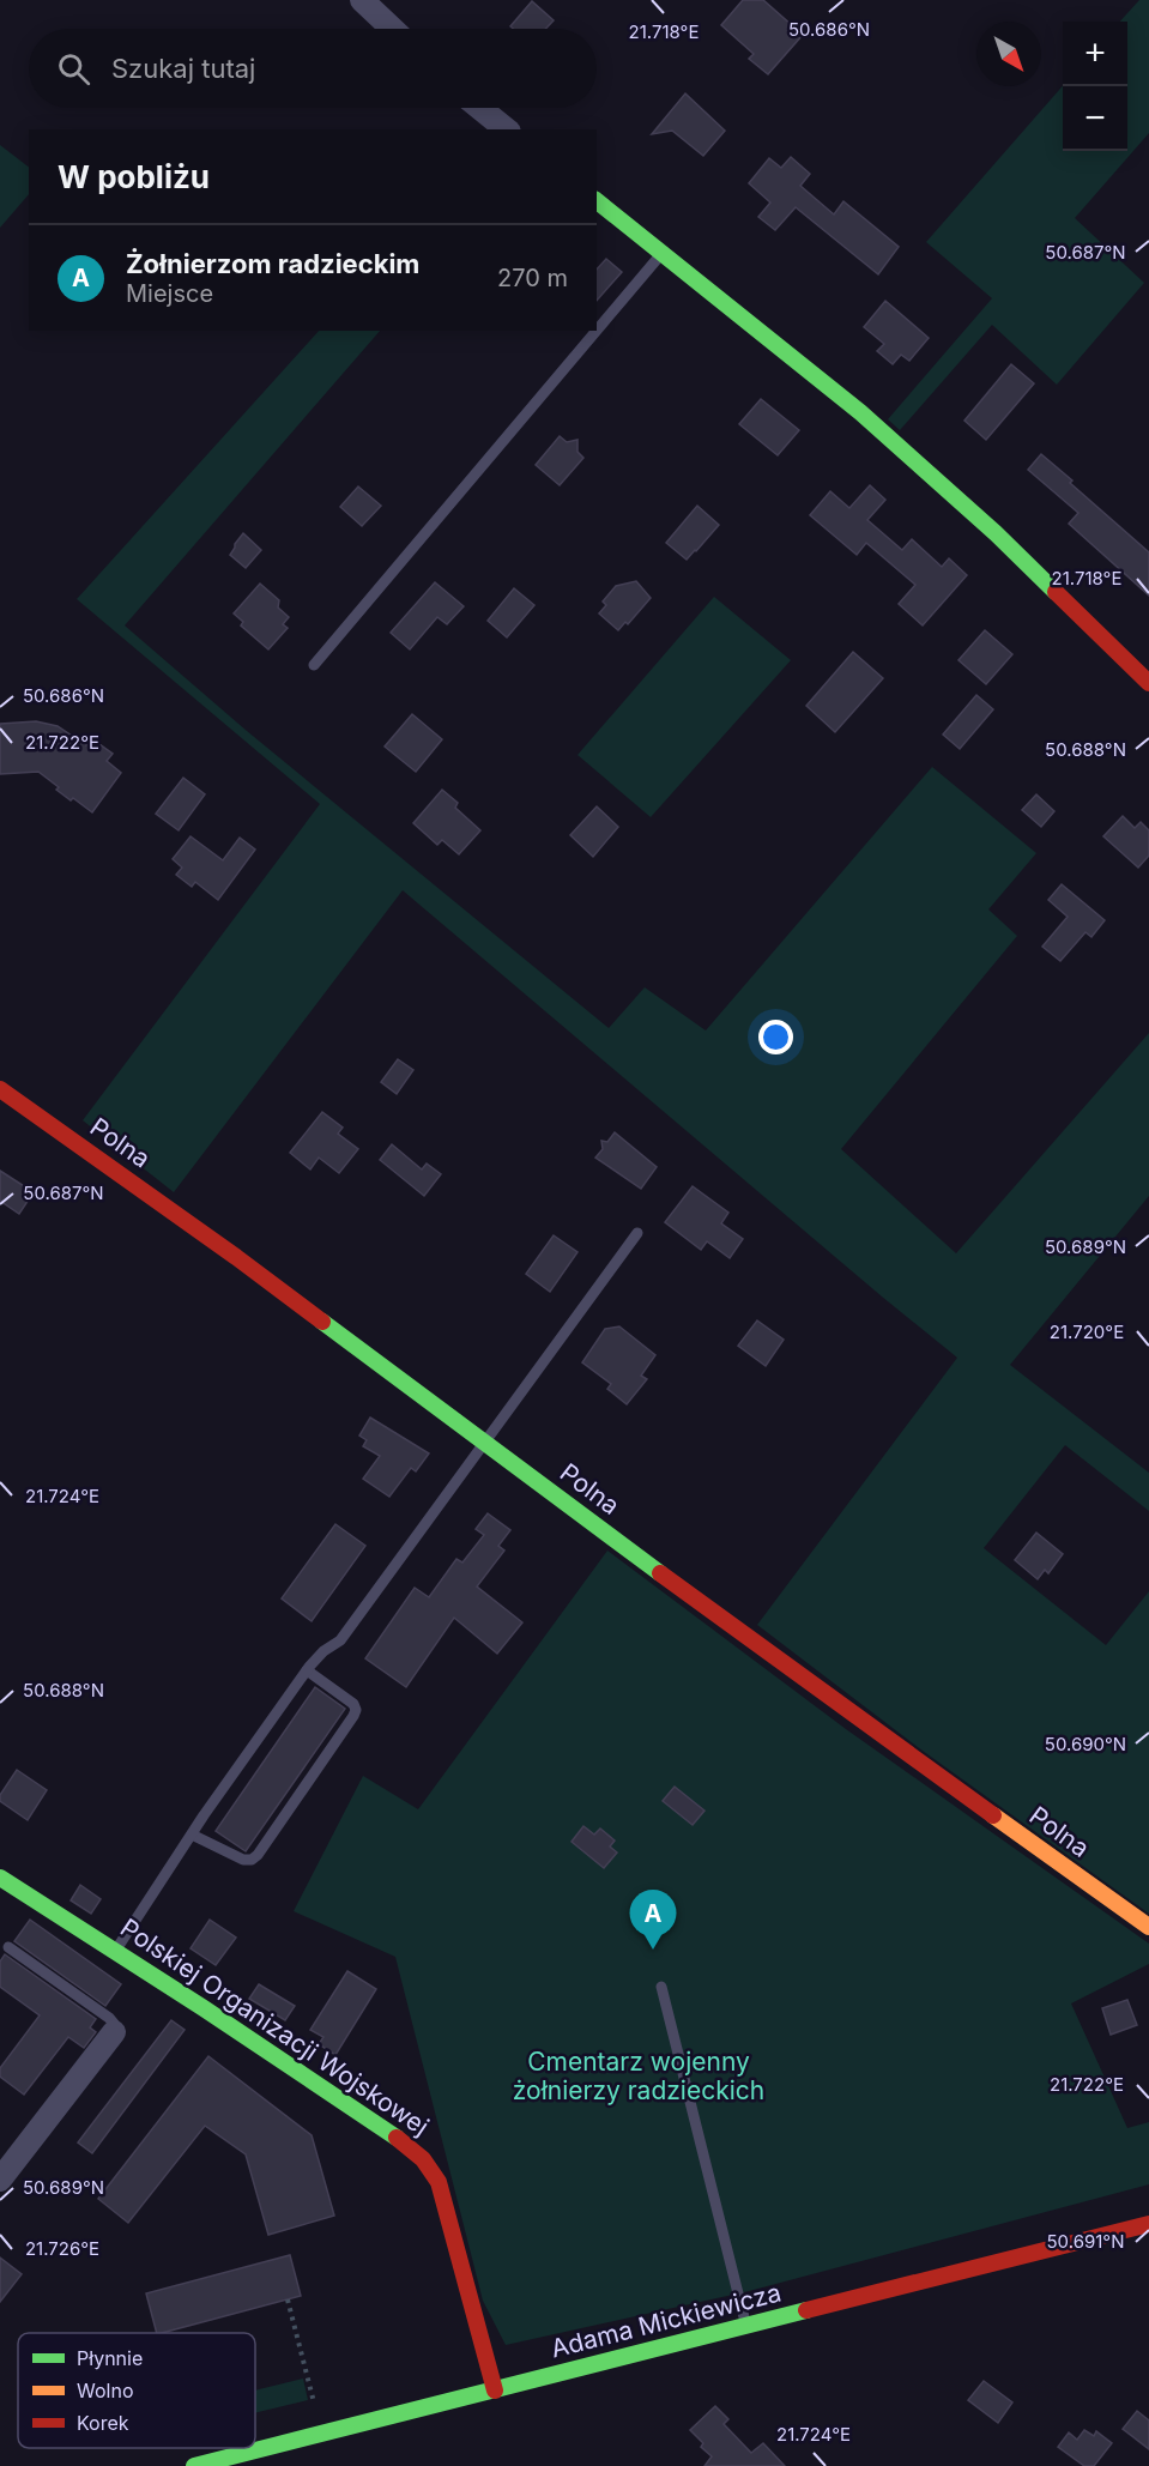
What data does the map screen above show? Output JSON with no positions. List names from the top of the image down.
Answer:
{
  "streets": {
    "street": ["Polna", "Polskiej Organizacji Wojskowej", "Adama Mickiewicza"]
  },
  "crossings": [
    ["Polskiej Organizacji Wojskowej", "Adama Mickiewicza"]
  ],
  "parks": ["Cmentarz wojenny żołnierzy radzieckich"],
  "legend": ["Płynnie", "Wolno", "Korek"],
  "north": "bottom right",
  "page": {
    "map_buttons": ["+", "−"],
    "search": "Szukaj tutaj",
    "heading": "W pobliżu",
    "list": [
      {
        "mark": "A",
        "name": "Żołnierzom radzieckim",
        "note": "Miejsce",
        "value": "270 m"
      }
    ],
    "pins": "A"
  },
  "coordinates": [
    "50.686°N",
    "21.718°E",
    "50.687°N",
    "21.722°E",
    "50.688°N",
    "50.689°N",
    "21.720°E",
    "21.724°E",
    "50.690°N",
    "50.691°N",
    "21.726°E"
  ]
}
